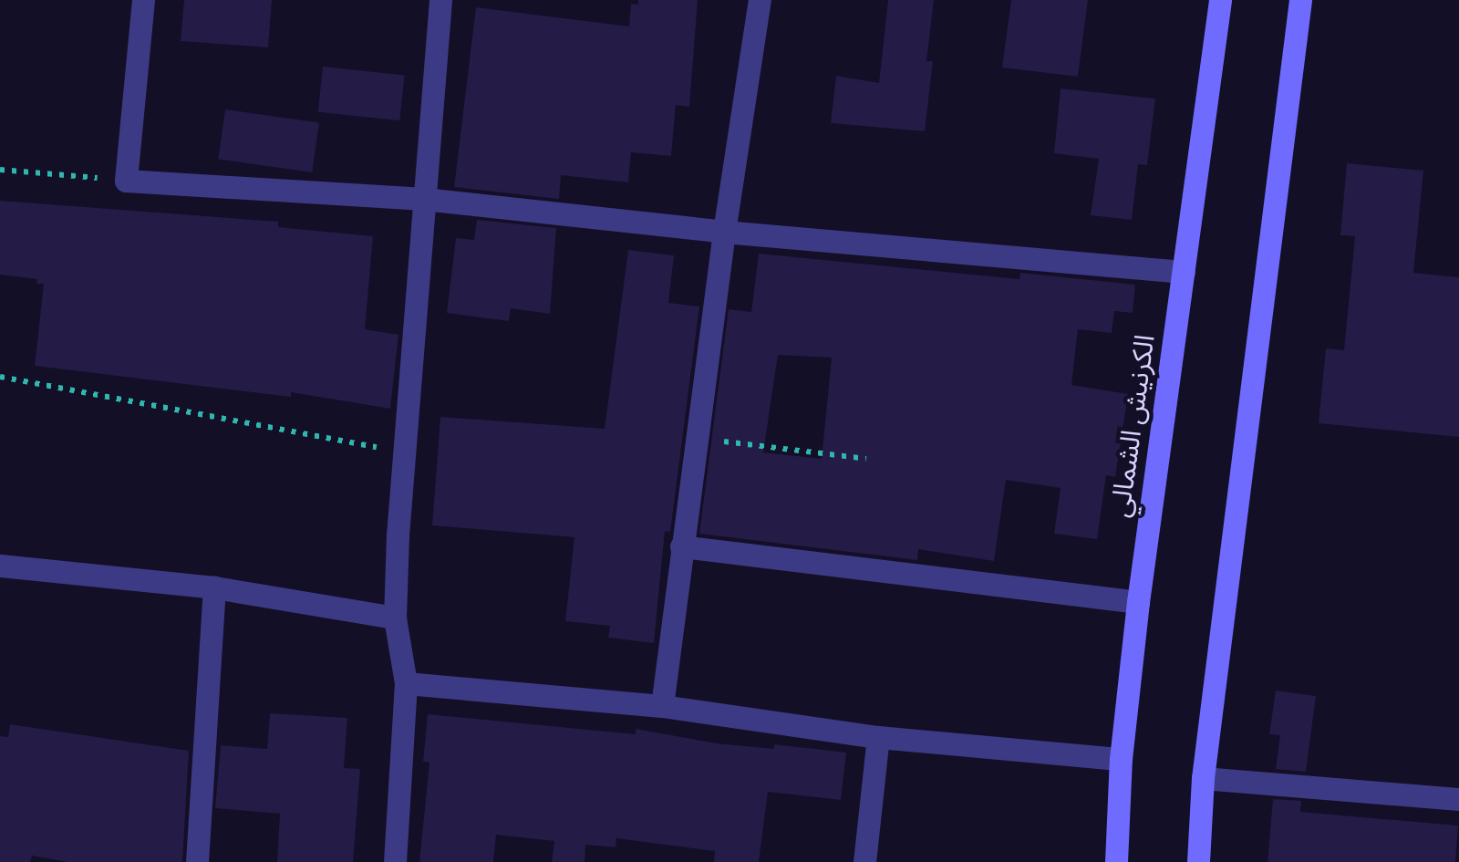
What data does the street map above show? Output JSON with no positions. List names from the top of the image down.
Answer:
{
  "streets": {
    "main road": ["الكرنيش الشمالي"]
  }
}
